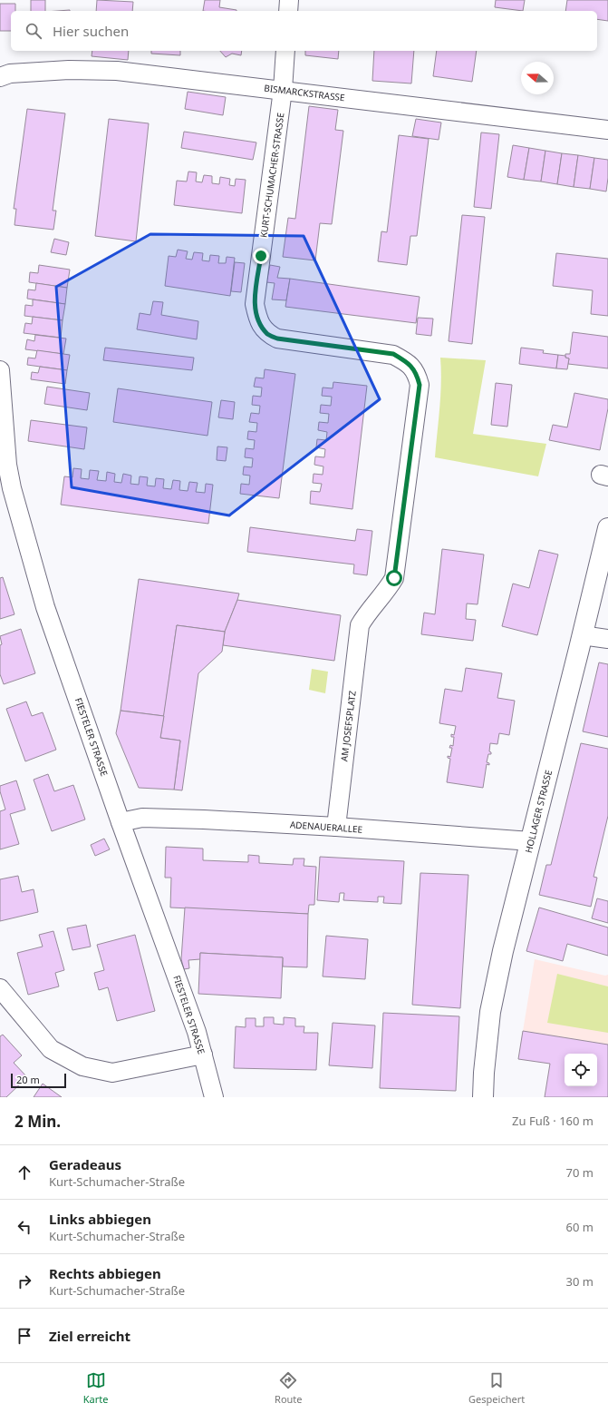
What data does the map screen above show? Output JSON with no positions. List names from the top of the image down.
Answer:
{
  "streets": {
    "main road": ["HOLLAGER STRASSE"],
    "street": [
      "BISMARCKSTRASSE",
      "KURT-SCHUMACHER-STRASSE",
      "AM JOSEFSPLATZ",
      "FIESTELER STRASSE",
      "ADENAUERALLEE"
    ]
  },
  "crossings": [
    ["BISMARCKSTRASSE", "KURT-SCHUMACHER-STRASSE"],
    ["KURT-SCHUMACHER-STRASSE", "AM JOSEFSPLATZ"],
    ["AM JOSEFSPLATZ", "ADENAUERALLEE"],
    ["FIESTELER STRASSE", "ADENAUERALLEE"],
    ["HOLLAGER STRASSE", "ADENAUERALLEE"]
  ],
  "scale_bar": "20 m",
  "north": "left",
  "page": {
    "search": "Hier suchen",
    "scale": "20 m",
    "heading": ["2 Min.", "Zu Fuß · 160 m"],
    "list": [
      ["Geradeaus", "Kurt-Schumacher-Straße", "70 m"],
      ["Links abbiegen", "Kurt-Schumacher-Straße", "60 m"],
      ["Rechts abbiegen", "Kurt-Schumacher-Straße", "30 m"],
      "Ziel erreicht"
    ],
    "nav": ["Karte", "Route", "Gespeichert"]
  }
}
